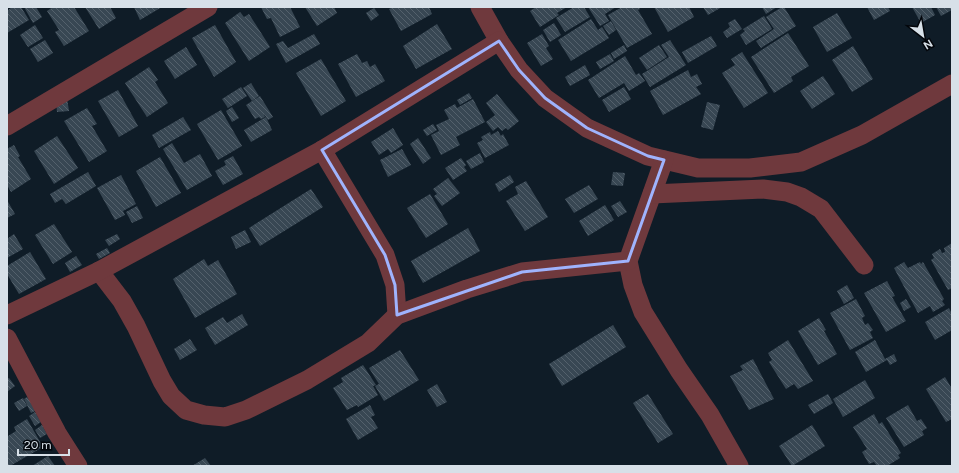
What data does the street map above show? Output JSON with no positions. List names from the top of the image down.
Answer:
{
  "scale_bar": "20 m",
  "north": "bottom right"
}
